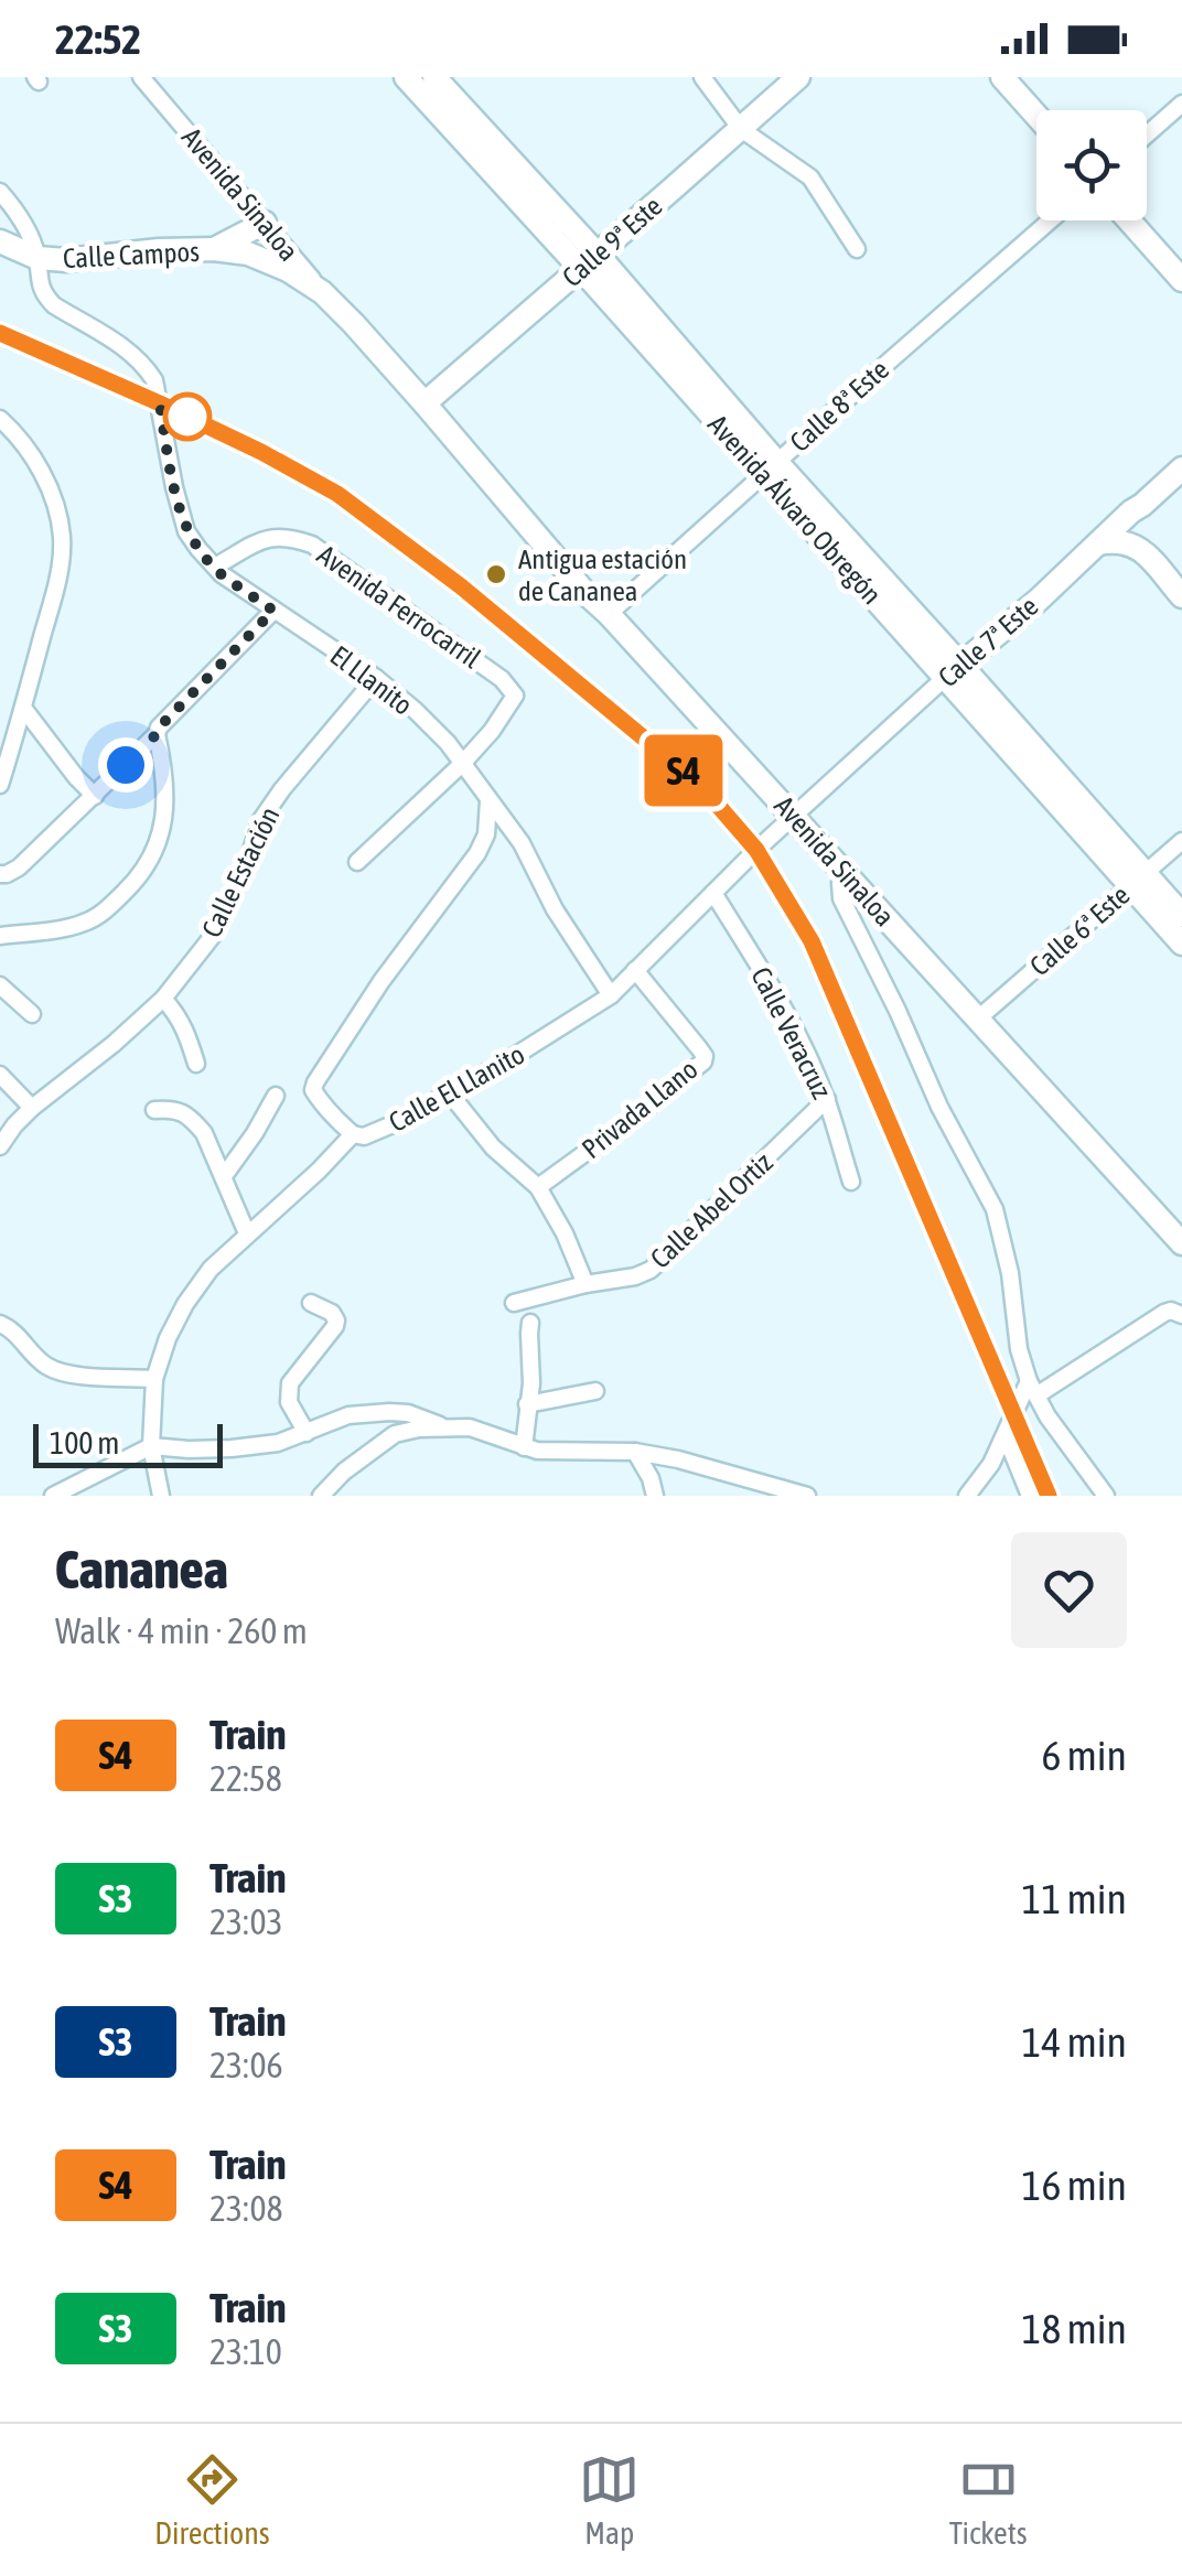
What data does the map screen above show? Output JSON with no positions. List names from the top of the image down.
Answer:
{
  "streets": {
    "street": [
      "Avenida Sinaloa",
      "Calle 9ª Este",
      "Calle Campos",
      "Calle 8ª Este",
      "Avenida Álvaro Obregón",
      "Avenida Ferrocarril",
      "Calle 7ª Este",
      "El Llanito",
      "Calle Estación",
      "Calle 6ª Este",
      "Calle Veracruz",
      "Calle El Llanito",
      "Privada Llano",
      "Calle Abel Ortiz"
    ]
  },
  "crossings": [
    ["Avenida Sinaloa", "Calle 9ª Este"],
    ["Avenida Sinaloa", "Calle Campos"],
    ["Avenida Sinaloa", "Calle 8ª Este"],
    ["Avenida Sinaloa", "Calle 7ª Este"],
    ["Avenida Sinaloa", "Calle 6ª Este"],
    ["Avenida Sinaloa", "Calle El Llanito"],
    ["Calle 9ª Este", "Avenida Álvaro Obregón"],
    ["Calle Campos", "El Llanito"],
    ["Calle 8ª Este", "Avenida Álvaro Obregón"],
    ["Avenida Álvaro Obregón", "Calle 7ª Este"],
    ["Avenida Álvaro Obregón", "Calle 6ª Este"],
    ["Avenida Ferrocarril", "El Llanito"],
    ["Calle 7ª Este", "Calle El Llanito"],
    ["El Llanito", "Calle Estación"],
    ["El Llanito", "Calle El Llanito"],
    ["Calle Veracruz", "Calle El Llanito"],
    ["Calle Veracruz", "Calle Abel Ortiz"],
    ["Calle El Llanito", "Privada Llano"]
  ],
  "places": ["Antigua estación de Cananea"],
  "scale_bar": "100 m",
  "page": {
    "status": "22:52",
    "on_map": "S4",
    "scale": "100 m",
    "heading": ["Cananea", "Walk · 4 min · 260 m"],
    "list": [
      {
        "mark": "S4",
        "name": "Train",
        "note": "22:58",
        "value": "6 min"
      },
      {
        "mark": "S3",
        "name": "Train",
        "note": "23:03",
        "value": "11 min"
      },
      {
        "mark": "S3",
        "name": "Train",
        "note": "23:06",
        "value": "14 min"
      },
      {
        "mark": "S4",
        "name": "Train",
        "note": "23:08",
        "value": "16 min"
      },
      {
        "mark": "S3",
        "name": "Train",
        "note": "23:10",
        "value": "18 min"
      }
    ],
    "tabs": ["Directions", "Map", "Tickets"]
  }
}
